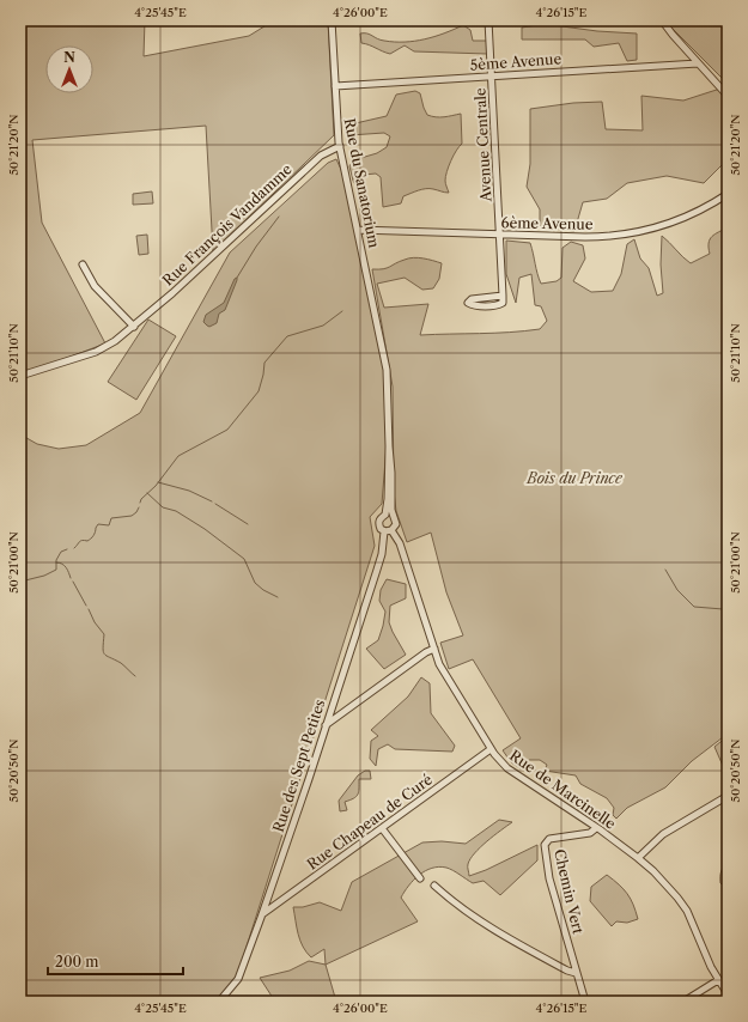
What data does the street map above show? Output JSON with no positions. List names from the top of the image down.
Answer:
{
  "streets": {
    "street": [
      "5ème Avenue",
      "Avenue Centrale",
      "Rue du Sanatorium",
      "6ème Avenue",
      "Rue François Vandamme",
      "Rue des Sept Petites",
      "Rue de Marcinelle",
      "Rue Chapeau de Curé",
      "Chemin Vert"
    ]
  },
  "crossings": [
    ["5ème Avenue", "Avenue Centrale"],
    ["5ème Avenue", "Rue du Sanatorium"],
    ["Avenue Centrale", "6ème Avenue"],
    ["Rue du Sanatorium", "6ème Avenue"],
    ["Rue du Sanatorium", "Rue François Vandamme"],
    ["Rue des Sept Petites", "Rue de Marcinelle"],
    ["Rue des Sept Petites", "Rue Chapeau de Curé"],
    ["Rue de Marcinelle", "Rue Chapeau de Curé"],
    ["Rue de Marcinelle", "Chemin Vert"]
  ],
  "parks": ["Bois du Prince"],
  "scale_bar": "200 m",
  "north": "top",
  "coordinates": [
    "4°25'45\"E",
    "4°26'00\"E",
    "4°26'15\"E",
    "50°21'20\"N",
    "50°21'10\"N",
    "50°21'00\"N",
    "50°20'50\"N"
  ]
}
